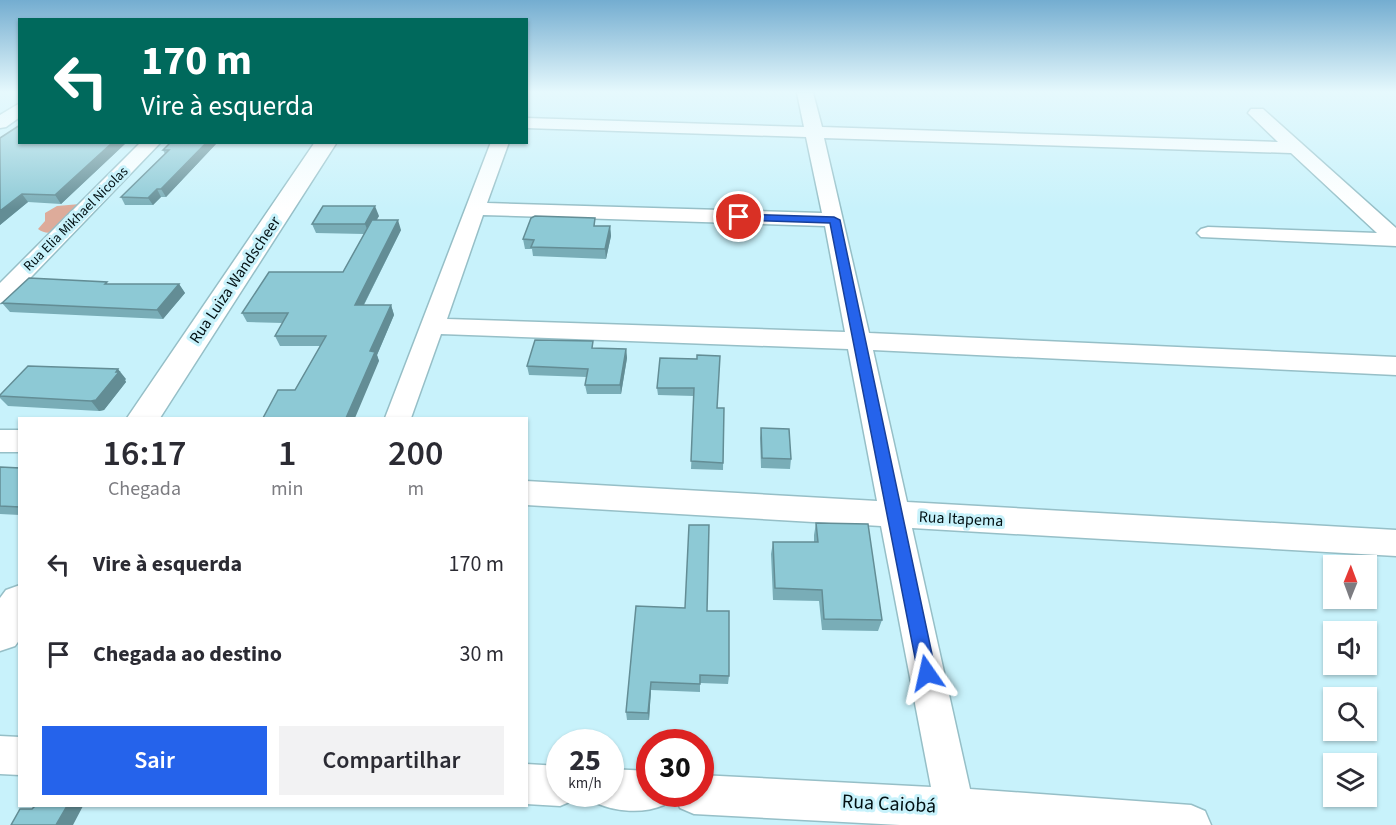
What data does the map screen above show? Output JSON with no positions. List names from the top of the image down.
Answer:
{
  "streets": {
    "main road": ["Rua Luiza Wandscheer"],
    "street": ["Rua Elia Mikhael Nicolas", "Rua Itapema", "Rua Caiobá"]
  },
  "north": "top",
  "page": {
    "turn": ["170 m", "Vire à esquerda"],
    "eta": [
      "16:17",
      "Chegada",
      "1",
      "min",
      "200",
      "m"
    ],
    "list": [
      {
        "name": "Vire à esquerda",
        "value": "170 m"
      },
      {
        "name": "Chegada ao destino",
        "value": "30 m"
      }
    ],
    "buttons": ["Sair", "Compartilhar"],
    "speed": "25 km/h",
    "limit": "30"
  }
}
